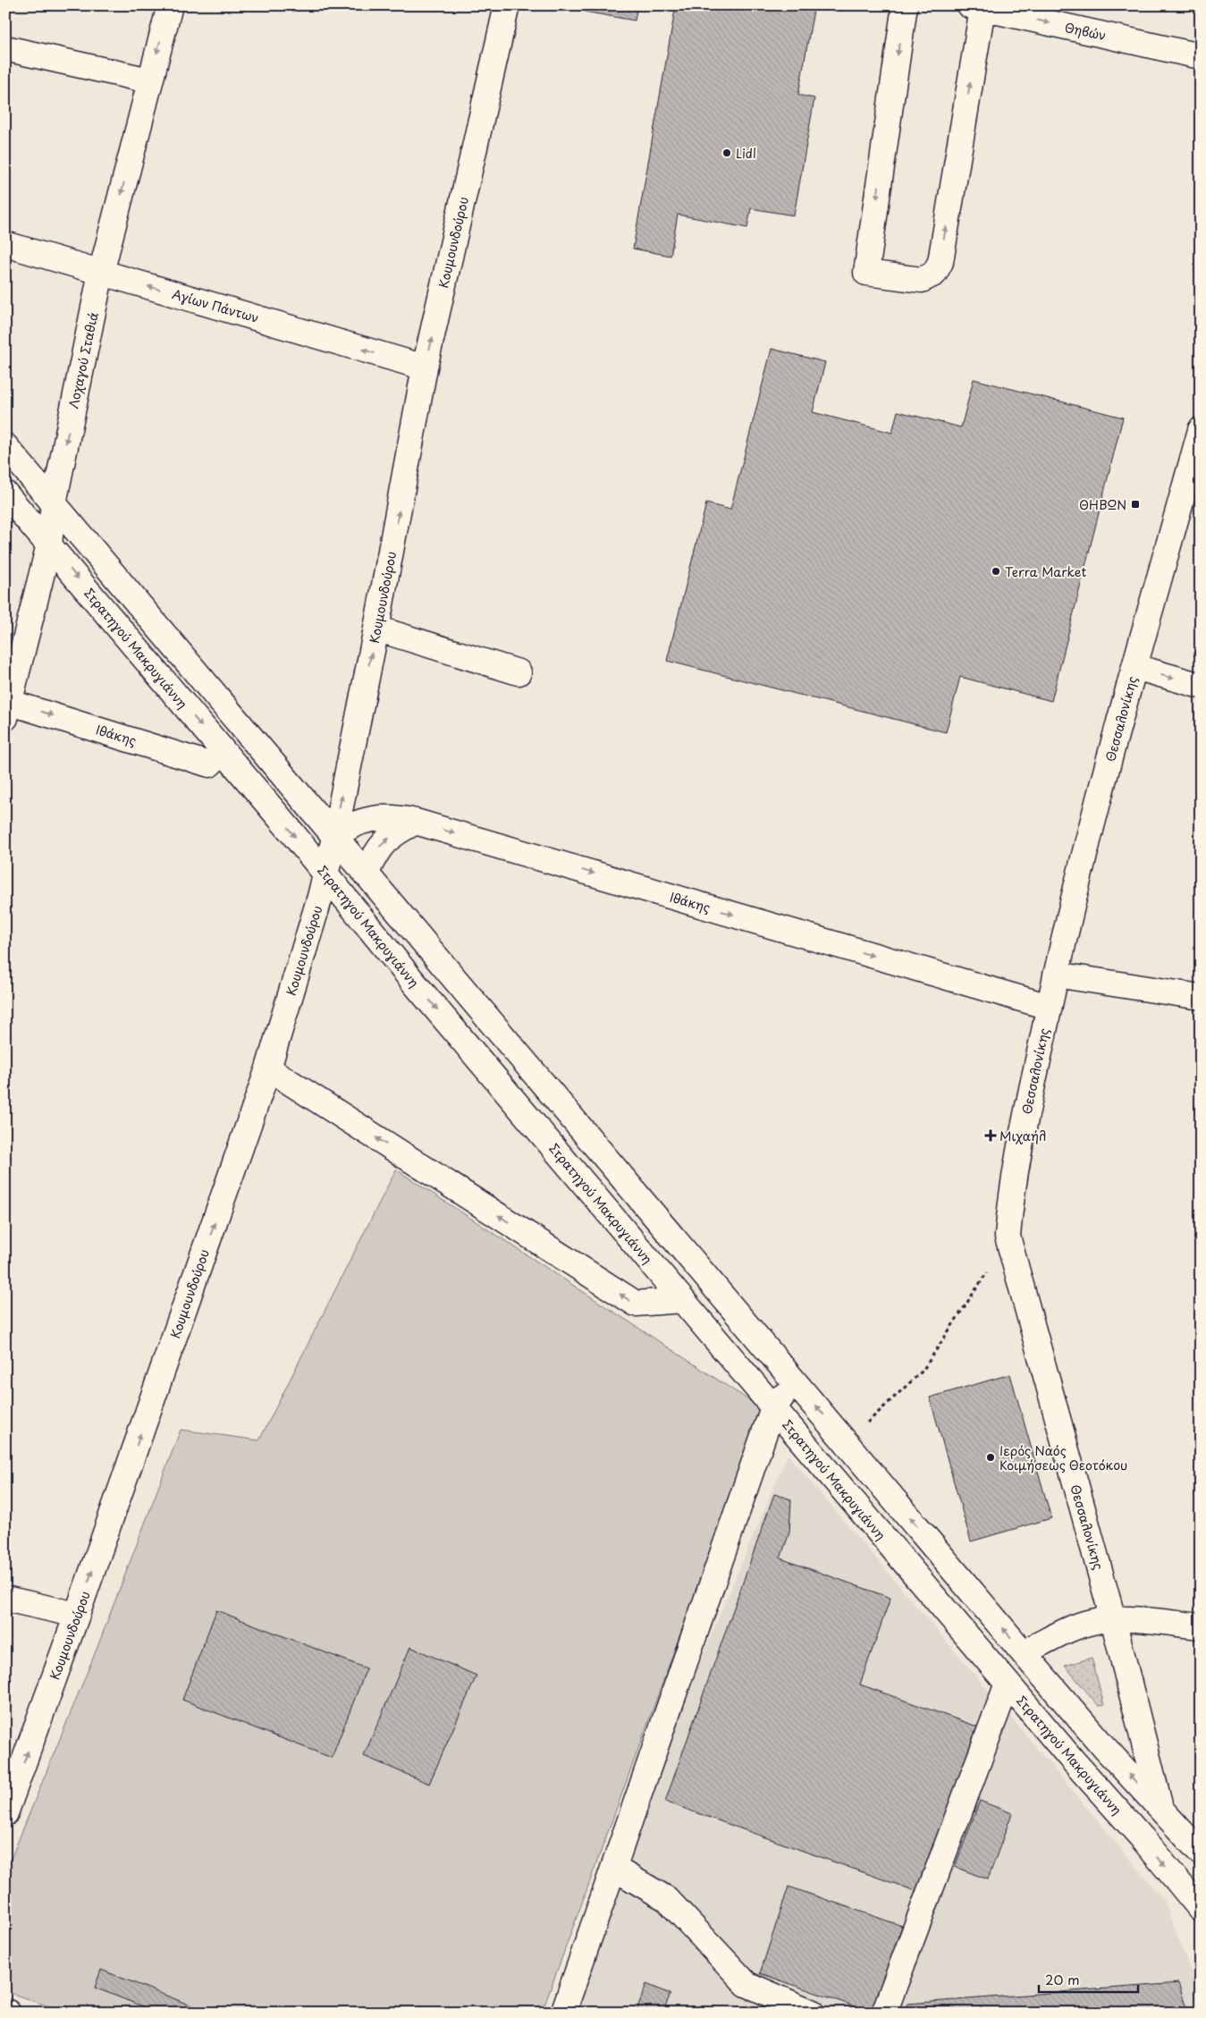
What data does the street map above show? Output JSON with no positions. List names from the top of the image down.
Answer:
{
  "streets": {
    "street": [
      "Θηβών",
      "Κουμουνδούρου",
      "Αγίων Πάντων",
      "Λοχαγού Σταθιά",
      "Στρατηγού Μακρυγιάννη",
      "Θεσσαλονίκης",
      "Ιθάκης"
    ]
  },
  "crossings": [
    ["Κουμουνδούρου", "Αγίων Πάντων"],
    ["Κουμουνδούρου", "Στρατηγού Μακρυγιάννη"],
    ["Κουμουνδούρου", "Ιθάκης"],
    ["Αγίων Πάντων", "Λοχαγού Σταθιά"],
    ["Λοχαγού Σταθιά", "Στρατηγού Μακρυγιάννη"],
    ["Λοχαγού Σταθιά", "Ιθάκης"],
    ["Στρατηγού Μακρυγιάννη", "Ιθάκης"],
    ["Θεσσαλονίκης", "Ιθάκης"]
  ],
  "one_way": [
    "Θηβών",
    "Κουμουνδούρου",
    "Αγίων Πάντων",
    "Λοχαγού Σταθιά",
    "Ιθάκης"
  ],
  "places": {
    "other": ["Lidl", "Terra Market", "Ιερός Ναός Κοιμήσεως Θεοτόκου"],
    "transit": ["ΘΗΒΩΝ"],
    "health": ["Μιχαήλ"]
  },
  "scale_bar": "20 m"
}
